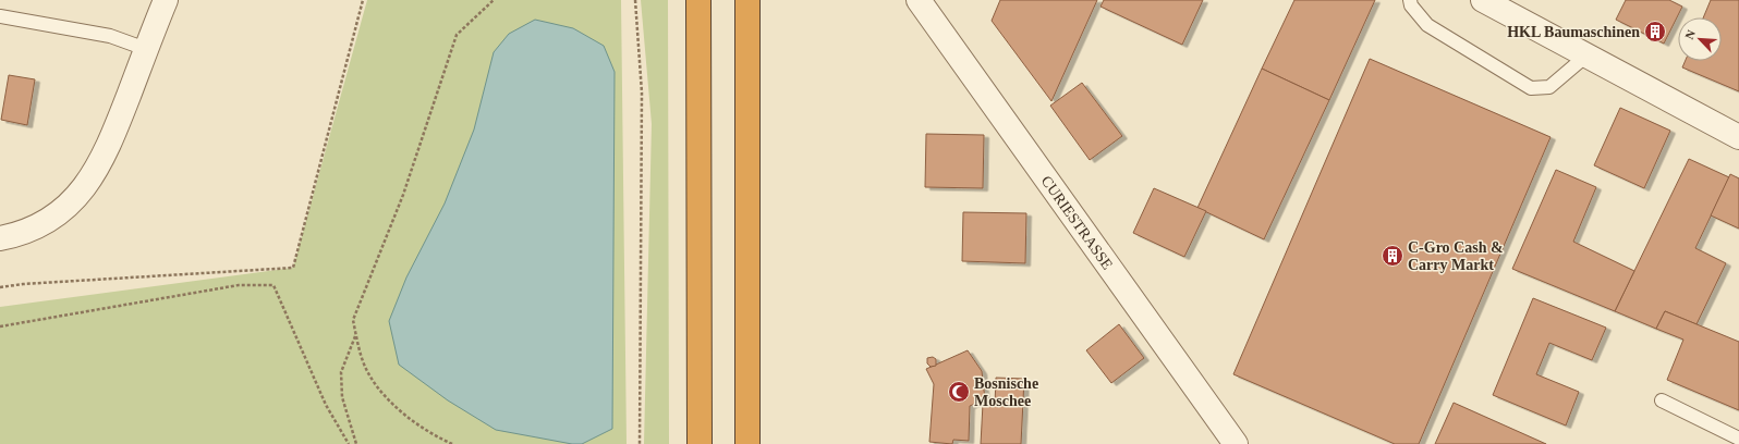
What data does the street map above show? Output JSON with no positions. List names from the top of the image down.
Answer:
{
  "streets": {
    "street": ["CURIESTRASSE"]
  },
  "places": {
    "building": ["HKL Baumaschinen", "C-Gro Cash & Carry Markt"],
    "mosque": ["Bosnische Moschee"]
  },
  "north": "top left"
}
